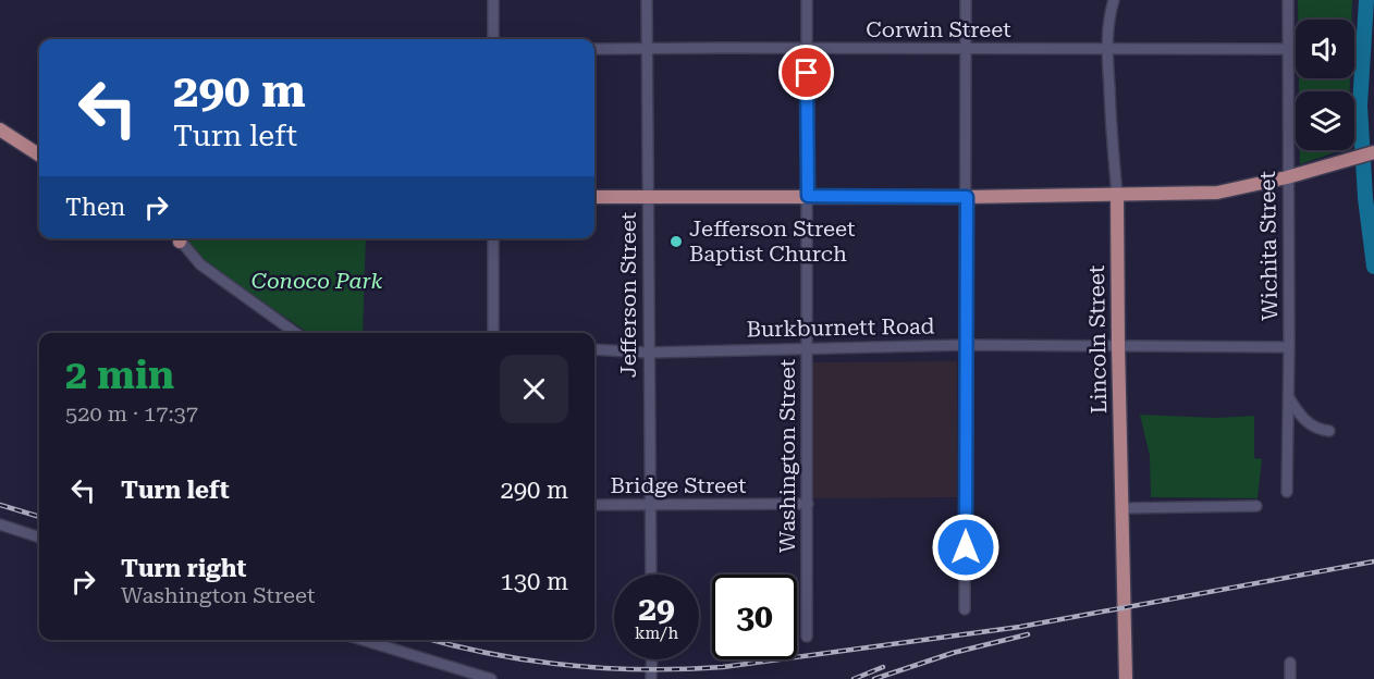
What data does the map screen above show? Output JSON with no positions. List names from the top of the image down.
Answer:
{
  "streets": {
    "main road": ["Lincoln Street"],
    "street": [
      "Corwin Street",
      "Wichita Street",
      "Jefferson Street",
      "Burkburnett Road",
      "Washington Street",
      "Bridge Street"
    ]
  },
  "crossings": [
    ["Corwin Street", "Wichita Street"],
    ["Corwin Street", "Jefferson Street"],
    ["Corwin Street", "Lincoln Street"],
    ["Corwin Street", "Washington Street"],
    ["Wichita Street", "Burkburnett Road"],
    ["Jefferson Street", "Burkburnett Road"],
    ["Jefferson Street", "Bridge Street"],
    ["Burkburnett Road", "Lincoln Street"],
    ["Burkburnett Road", "Washington Street"],
    ["Washington Street", "Bridge Street"]
  ],
  "parks": ["Conoco Park"],
  "places": ["Jefferson Street Baptist Church"],
  "page": {
    "turn": ["290 m", "Turn left"],
    "then": "Then",
    "heading": ["2 min", "520 m · 17:37"],
    "list": [
      {
        "name": "Turn left",
        "value": "290 m"
      },
      {
        "name": "Turn right",
        "note": "Washington Street",
        "value": "130 m"
      }
    ],
    "speed": "29 km/h",
    "limit": "30"
  }
}
